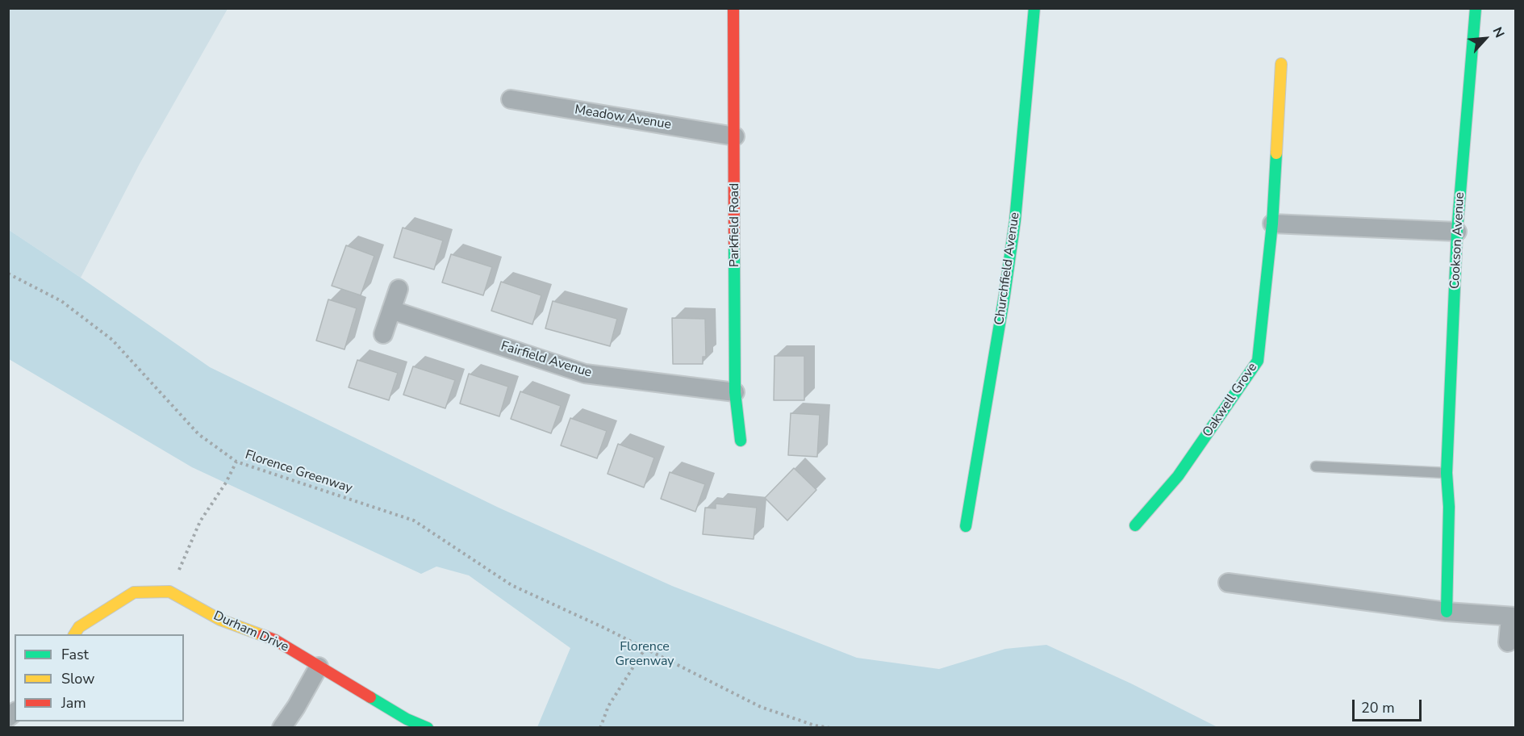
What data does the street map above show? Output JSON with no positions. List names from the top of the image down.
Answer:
{
  "streets": {
    "street": [
      "Meadow Avenue",
      "Parkfield Road",
      "Cookson Avenue",
      "Churchfield Avenue",
      "Fairfield Avenue",
      "Oakwell Grove",
      "Durham Drive"
    ],
    "path": ["Florence Greenway"]
  },
  "crossings": [
    ["Meadow Avenue", "Parkfield Road"],
    ["Parkfield Road", "Fairfield Avenue"]
  ],
  "parks": ["Florence Greenway"],
  "legend": ["Fast", "Slow", "Jam"],
  "scale_bar": "20 m",
  "north": "top right"
}
